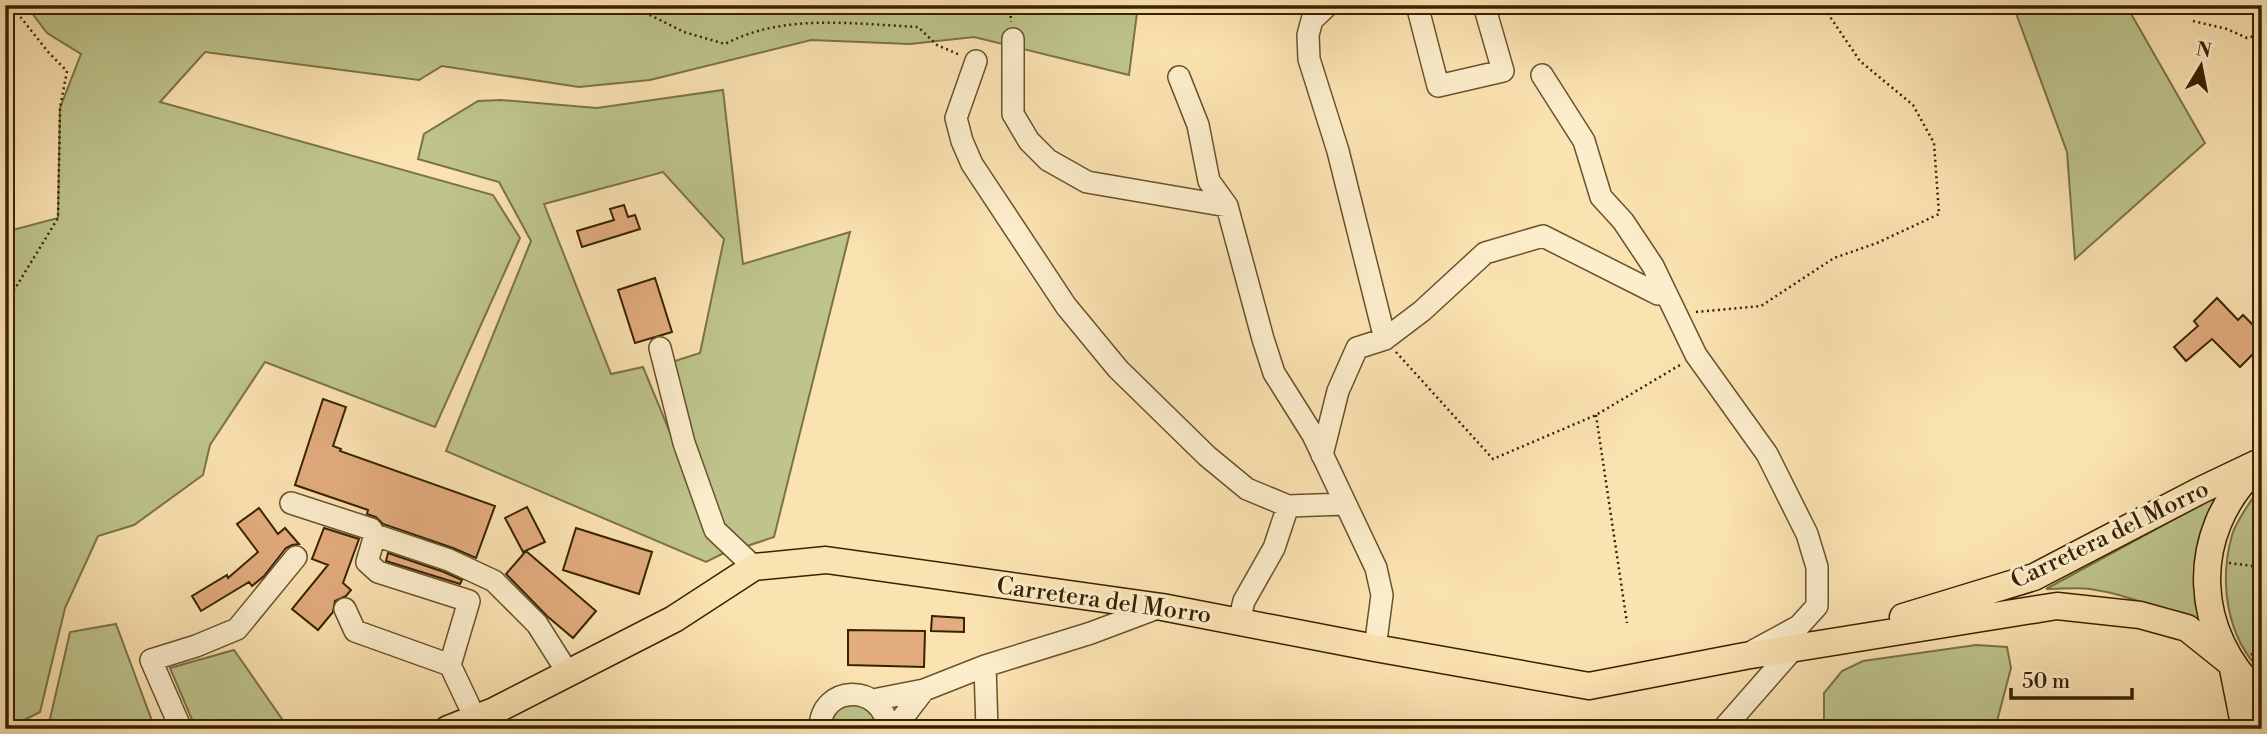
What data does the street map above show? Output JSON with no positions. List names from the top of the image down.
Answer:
{
  "streets": {
    "main road": ["Carretera del Morro"]
  },
  "scale_bar": "50 m",
  "north": "top"
}
